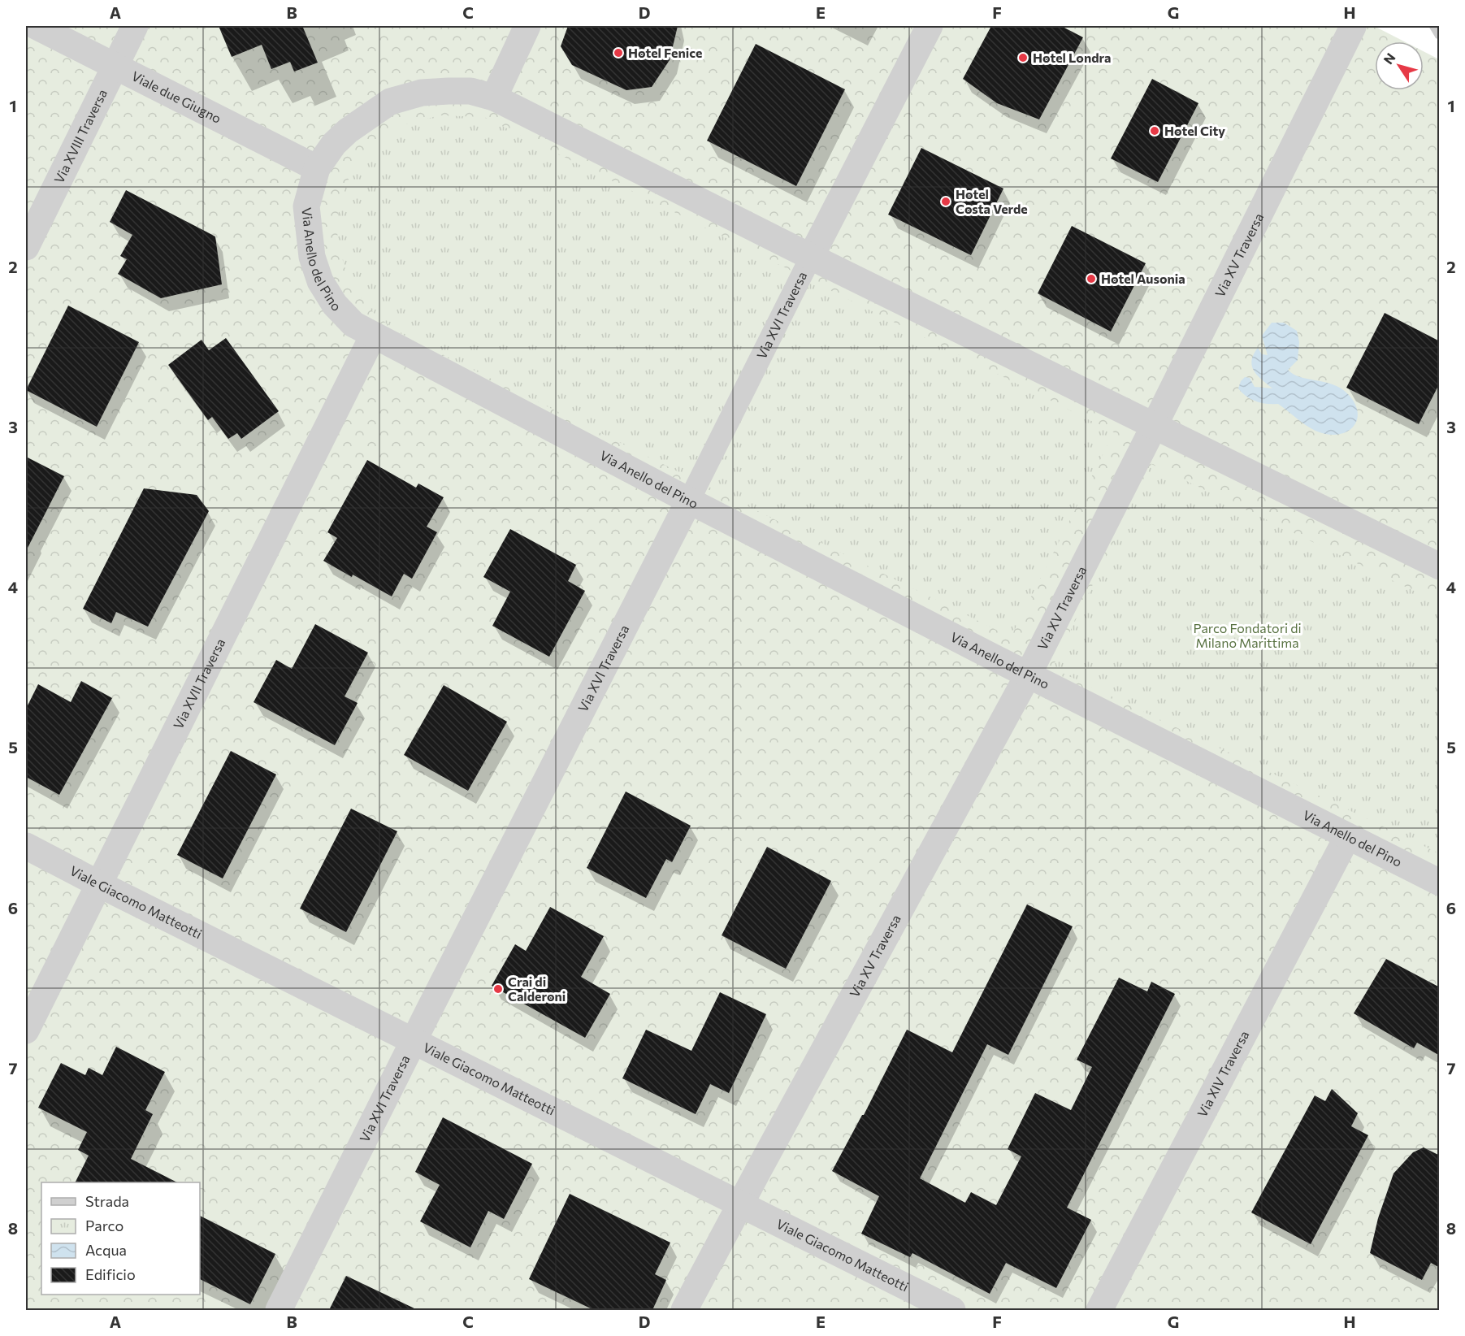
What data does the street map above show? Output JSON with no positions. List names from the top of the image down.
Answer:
{
  "streets": {
    "street": [
      "Viale due Giugno",
      "Via XVIII Traversa",
      "Via XV Traversa",
      "Via Anello del Pino",
      "Via XVI Traversa",
      "Via XVII Traversa",
      "Viale Giacomo Matteotti",
      "Via XIV Traversa"
    ]
  },
  "crossings": [
    ["Viale due Giugno", "Via XVIII Traversa"],
    ["Viale due Giugno", "Via Anello del Pino"],
    ["Via XV Traversa", "Via Anello del Pino"],
    ["Via XV Traversa", "Viale Giacomo Matteotti"],
    ["Via Anello del Pino", "Via XVI Traversa"],
    ["Via Anello del Pino", "Via XVII Traversa"],
    ["Via Anello del Pino", "Via XIV Traversa"],
    ["Via XVI Traversa", "Viale Giacomo Matteotti"],
    ["Via XVII Traversa", "Viale Giacomo Matteotti"]
  ],
  "parks": ["Parco Fondatori di Milano Marittima"],
  "places": [
    "Hotel Fenice",
    "Hotel Londra",
    "Hotel City",
    "Hotel Costa Verde",
    "Hotel Ausonia",
    "Crai di Calderoni"
  ],
  "legend": [
    "Strada",
    "Parco",
    "Acqua",
    "Edificio"
  ],
  "north": "top left",
  "grid": {
    "columns": [
      "A",
      "B",
      "C",
      "D",
      "E",
      "F",
      "G",
      "H"
    ],
    "rows": [
      "1",
      "2",
      "3",
      "4",
      "5",
      "6",
      "7",
      "8"
    ]
  }
}
